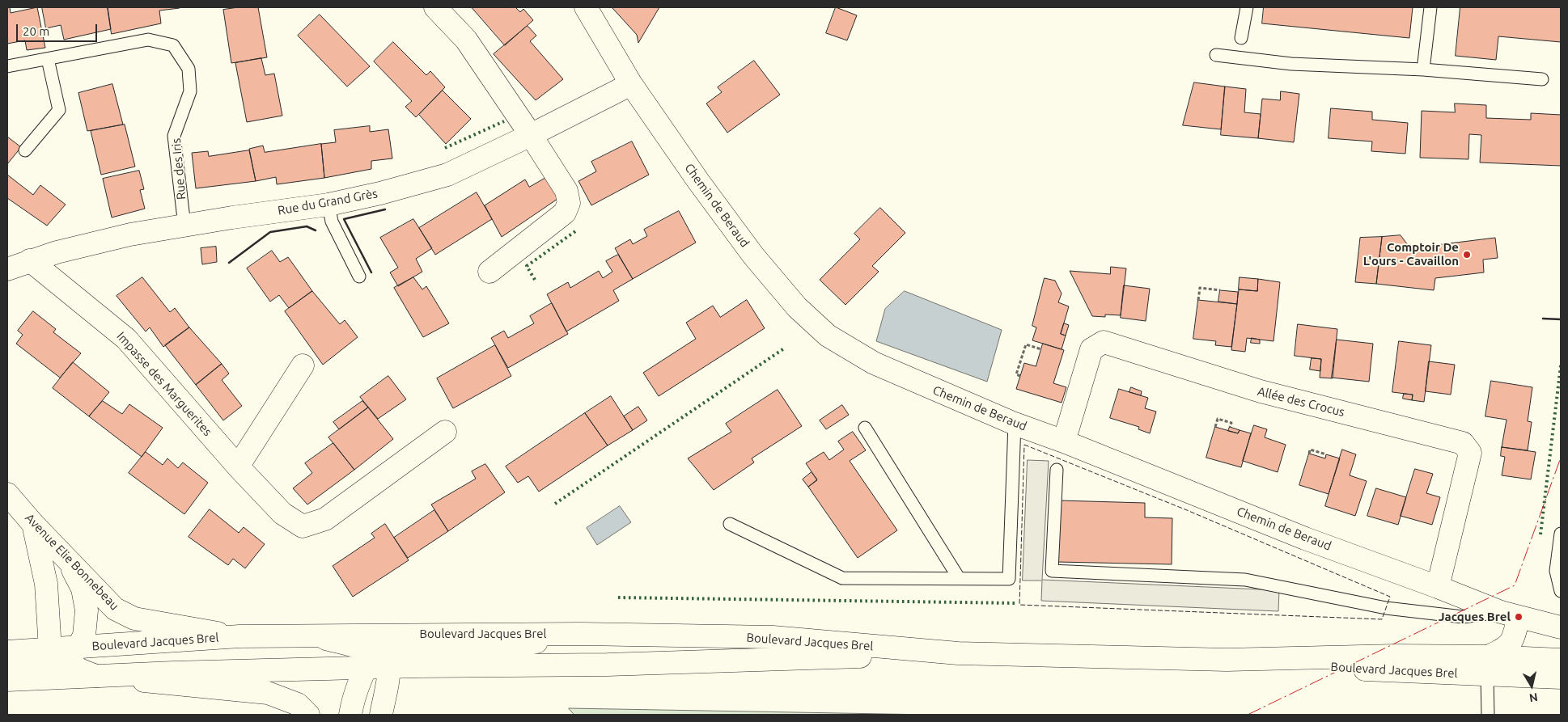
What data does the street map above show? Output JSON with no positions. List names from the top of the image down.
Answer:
{
  "streets": {
    "street": [
      "Rue du Grand Grès",
      "Chemin de Beraud",
      "Impasse des Marguerites",
      "Allée des Crocus",
      "Avenue Elie Bonnebeau",
      "Boulevard Jacques Brel"
    ],
    "lane": ["Rue des Iris"]
  },
  "crossings": [
    ["Rue des Iris", "Rue du Grand Grès"],
    ["Rue du Grand Grès", "Chemin de Beraud"],
    ["Rue du Grand Grès", "Impasse des Marguerites"],
    ["Chemin de Beraud", "Allée des Crocus"],
    ["Avenue Elie Bonnebeau", "Boulevard Jacques Brel"]
  ],
  "places": ["Comptoir De L'ours - Cavaillon", "Jacques Brel"],
  "scale_bar": "20 m",
  "north": "bottom"
}
